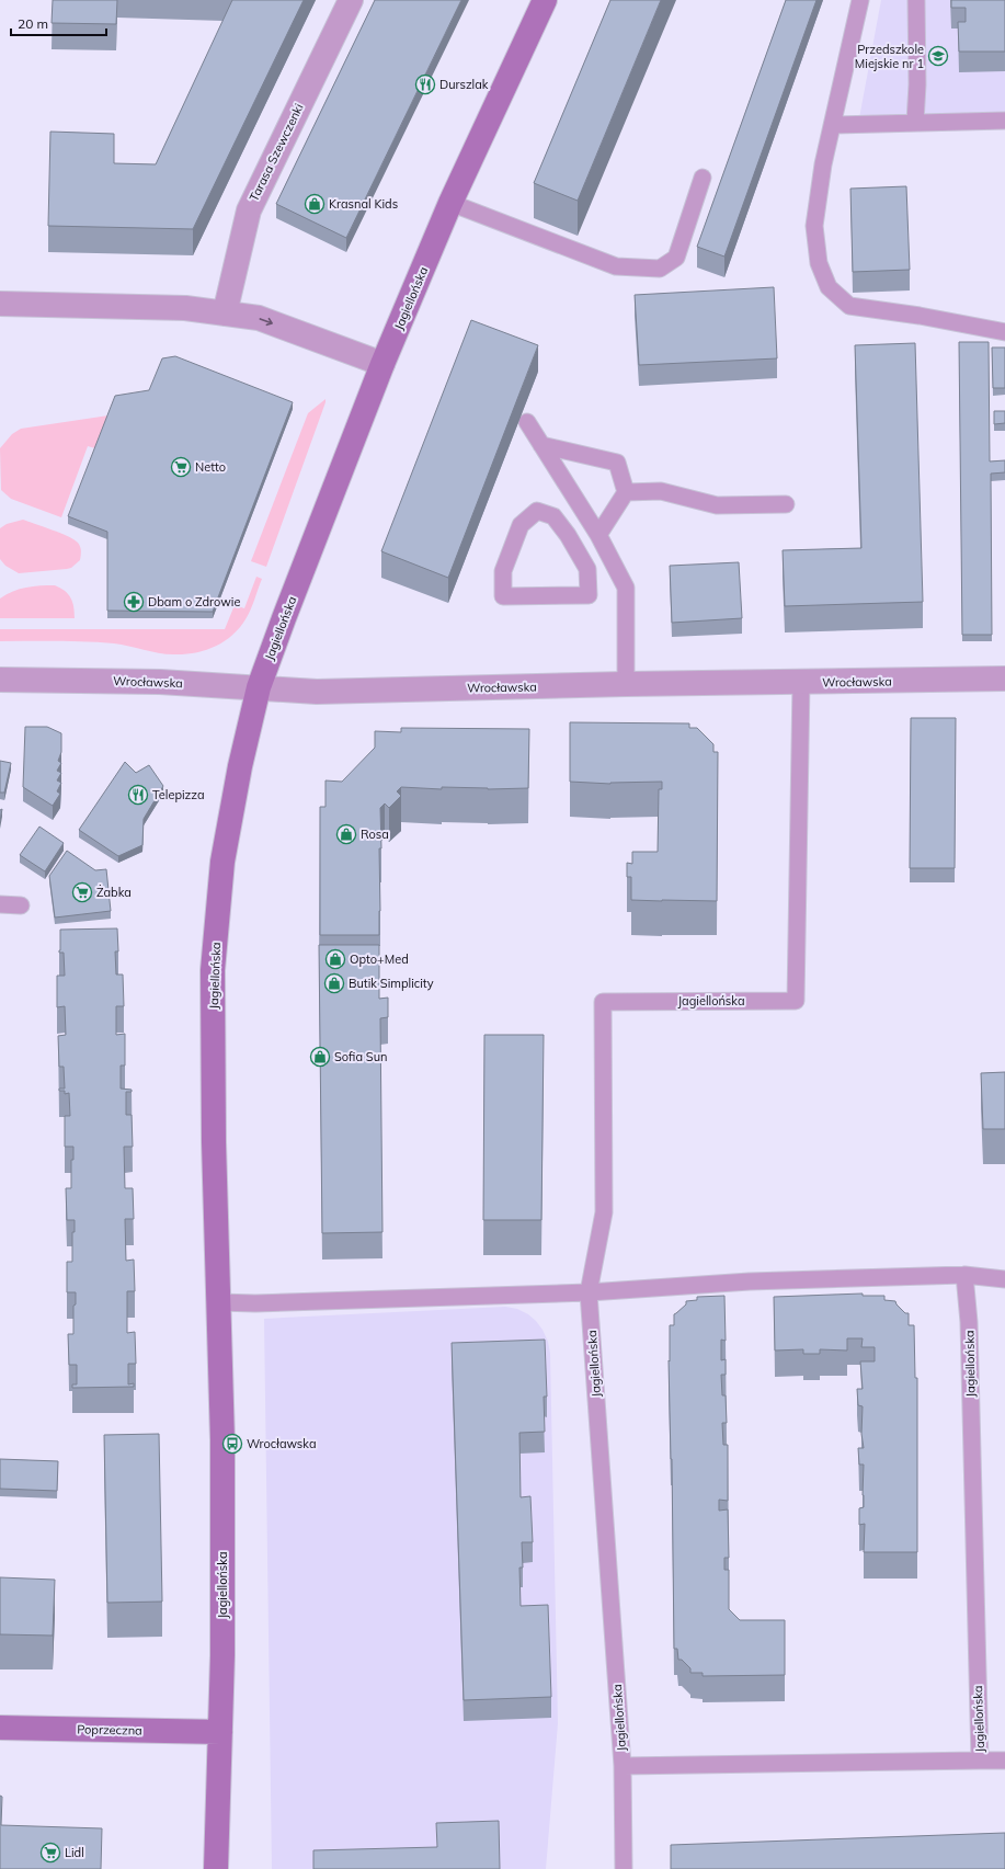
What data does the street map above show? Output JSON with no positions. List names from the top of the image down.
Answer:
{
  "streets": {
    "street": [
      "Tarasa Szewczenki",
      "Jagiellońska",
      "Wrocławska",
      "Poprzeczna"
    ]
  },
  "crossings": [
    ["Jagiellońska", "Wrocławska"],
    ["Jagiellońska", "Poprzeczna"]
  ],
  "places": {
    "school or university": ["Przedszkole Miejskie nr 1"],
    "restaurant": ["Durszlak", "Telepizza"],
    "shop": [
      "Krasnal Kids",
      "Rosa",
      "Opto+Med",
      "Butik Simplicity",
      "Sofia Sun"
    ],
    "supermarket": ["Netto", "Żabka", "Lidl"],
    "pharmacy": ["Dbam o Zdrowie"],
    "bus stop": ["Wrocławska"]
  },
  "scale_bar": "20 m"
}
